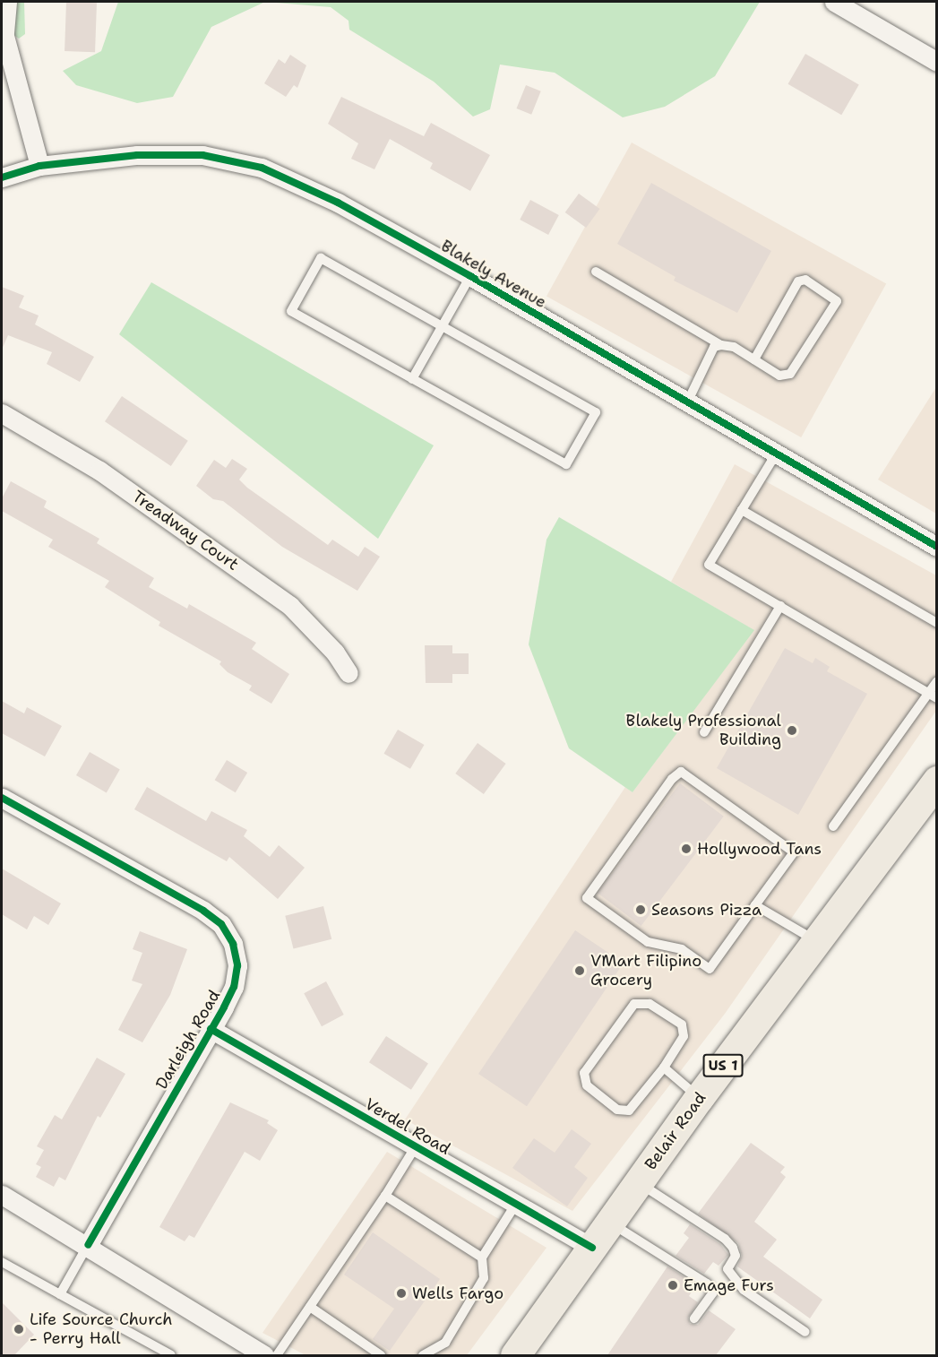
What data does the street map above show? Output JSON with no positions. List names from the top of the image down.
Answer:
{
  "streets": {
    "highway": ["US 1", "Belair Road"],
    "street": [
      "Blakely Avenue",
      "Treadway Court",
      "Darleigh Road",
      "Verdel Road"
    ]
  },
  "crossings": [
    ["Darleigh Road", "Verdel Road"],
    ["Verdel Road", "Belair Road"]
  ],
  "places": [
    "Blakely Professional Building",
    "Hollywood Tans",
    "Seasons Pizza",
    "VMart Filipino Grocery",
    "Emage Furs",
    "Wells Fargo",
    "Life Source Church - Perry Hall"
  ]
}
